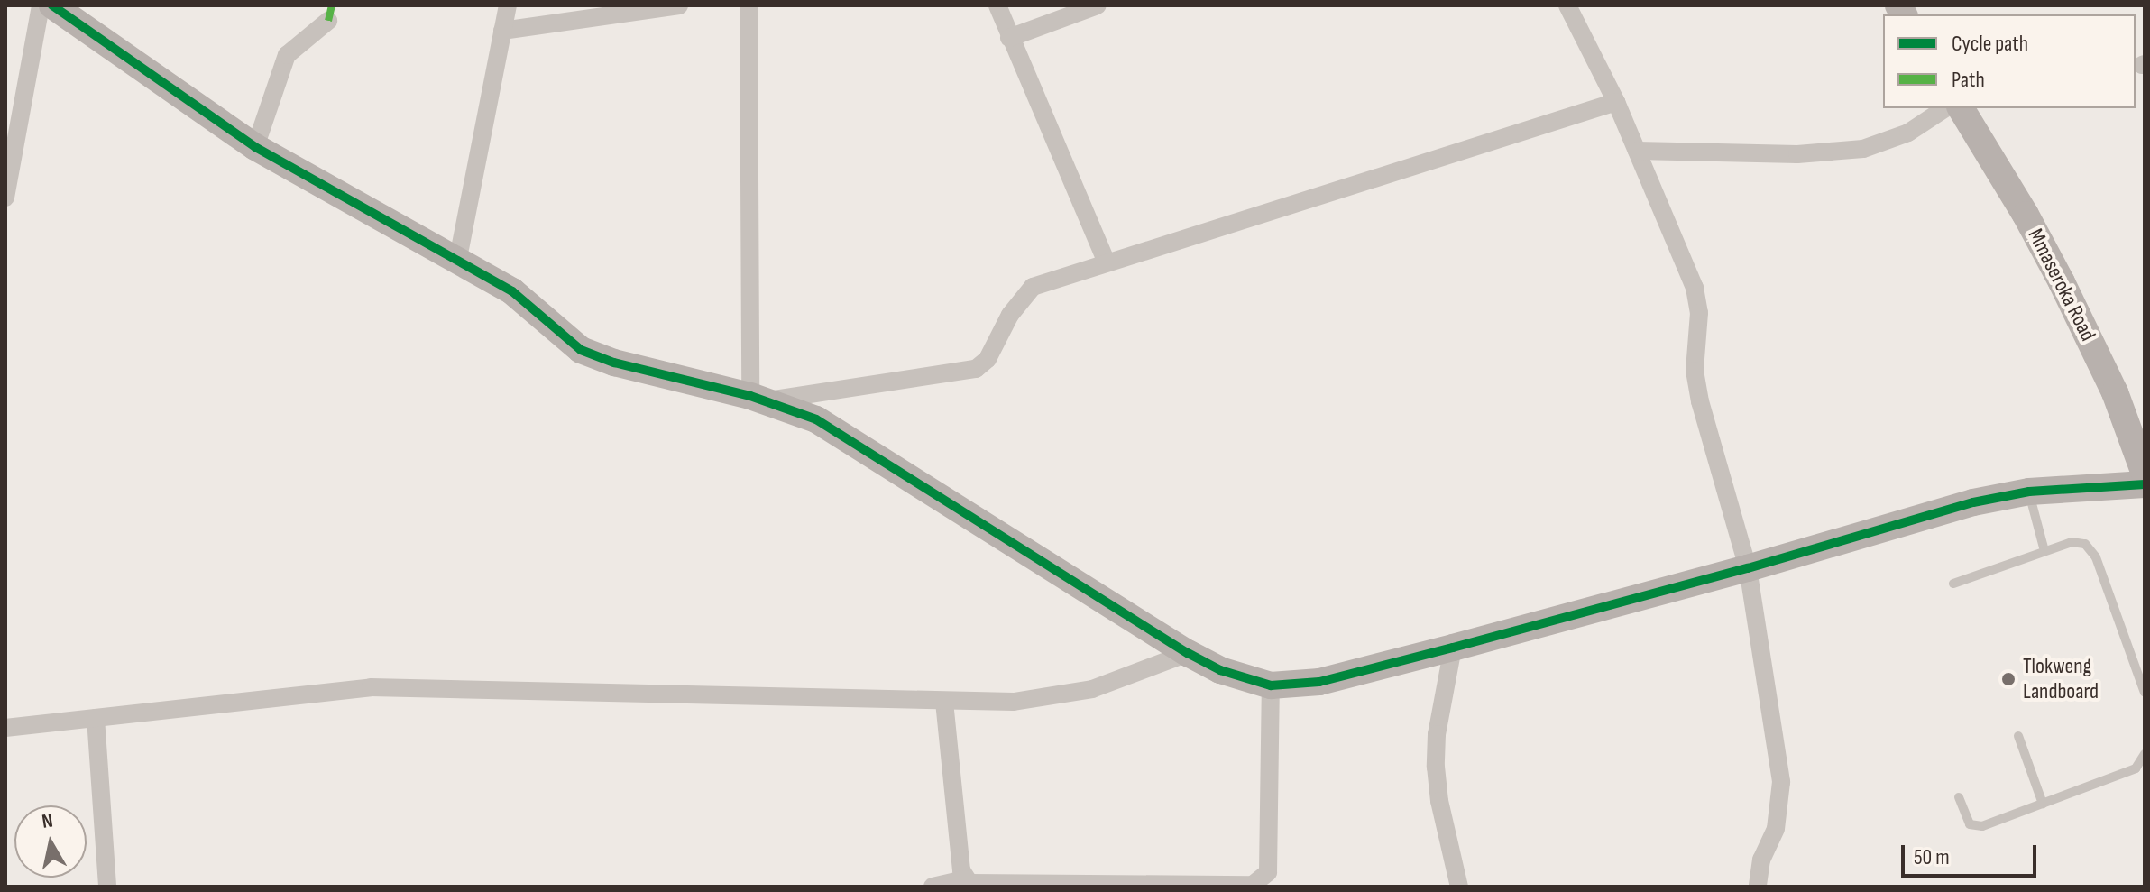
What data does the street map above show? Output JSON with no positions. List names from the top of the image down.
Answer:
{
  "streets": {
    "street": ["Mmaseroka Road"]
  },
  "places": ["Tlokweng Landboard"],
  "legend": ["Cycle path", "Path"],
  "scale_bar": "50 m",
  "north": "top"
}
